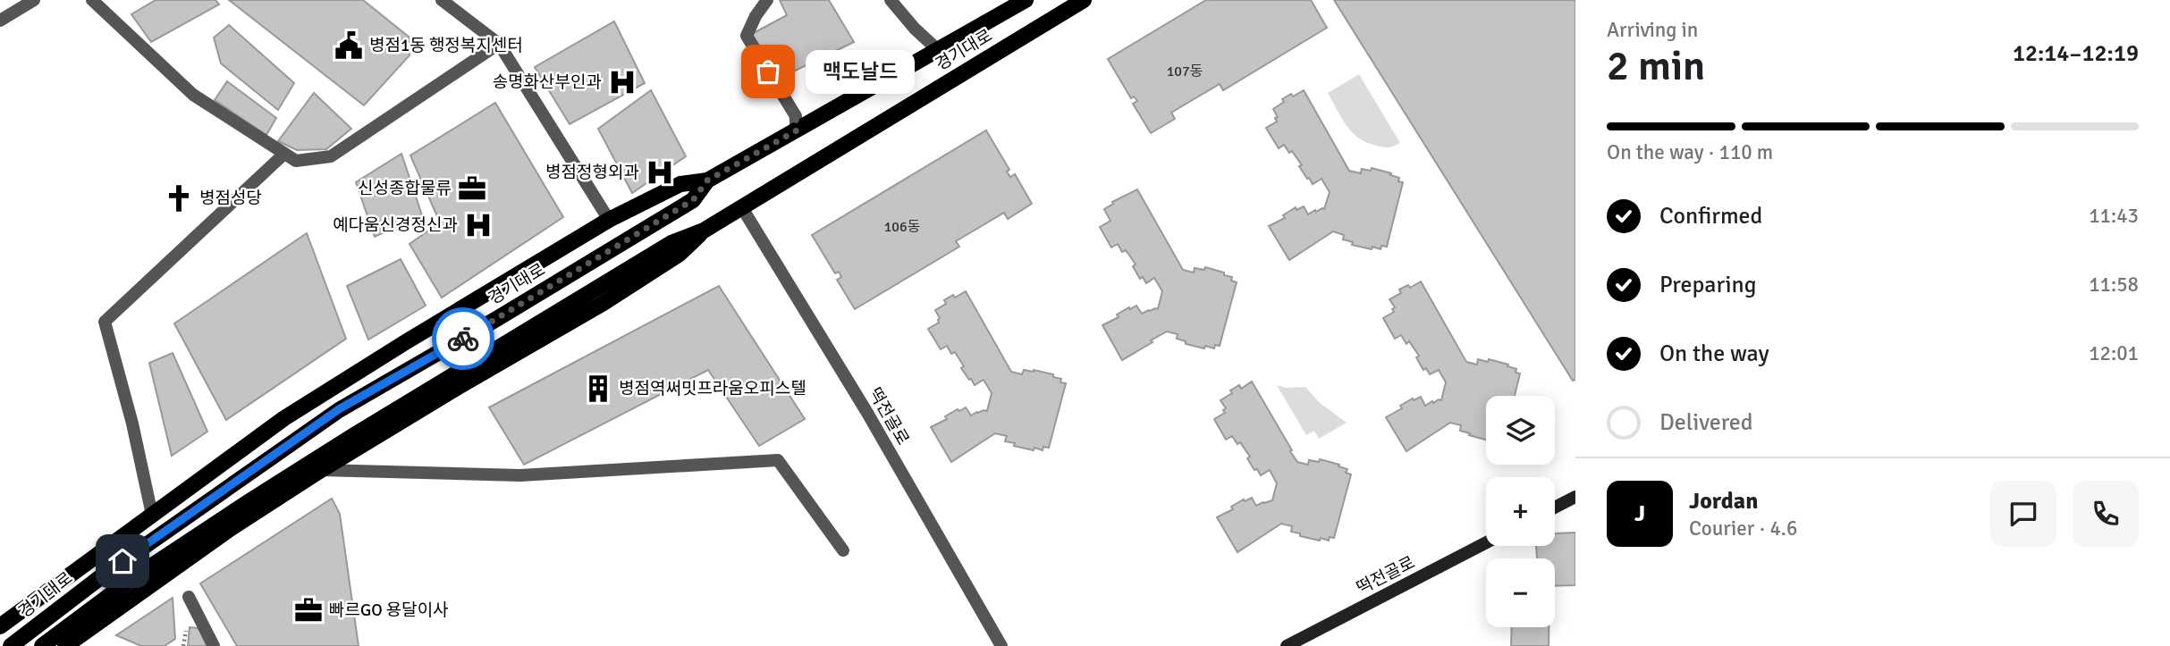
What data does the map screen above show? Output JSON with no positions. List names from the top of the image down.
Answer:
{
  "streets": {
    "main road": ["경기대로"],
    "street": ["떡전골로"]
  },
  "crossings": [
    ["경기대로", "떡전골로"]
  ],
  "places": {
    "public building": ["병점1동 행정복지센터"],
    "other": ["맥도날드"],
    "hospital": ["송명화산부인과", "병점정형외과", "예다움신경정신과"],
    "office": ["신성종합물류", "빠르GO 용달이사"],
    "church": ["병점성당"],
    "building": ["병점역써밋프라움오피스텔"]
  },
  "house_numbers": ["107동", "106동"],
  "page": {
    "heading": ["2 min", "Arriving in", "12:14–12:19"],
    "panel": ["Jordan", "Courier · 4.6"],
    "bubble": "맥도날드",
    "bar": "On the way · 110 m",
    "list": [
      ["Confirmed", "11:43"],
      ["Preparing", "11:58"],
      ["On the way", "12:01"],
      "Delivered"
    ],
    "map_buttons": ["+", "−"],
    "round": "J"
  }
}
